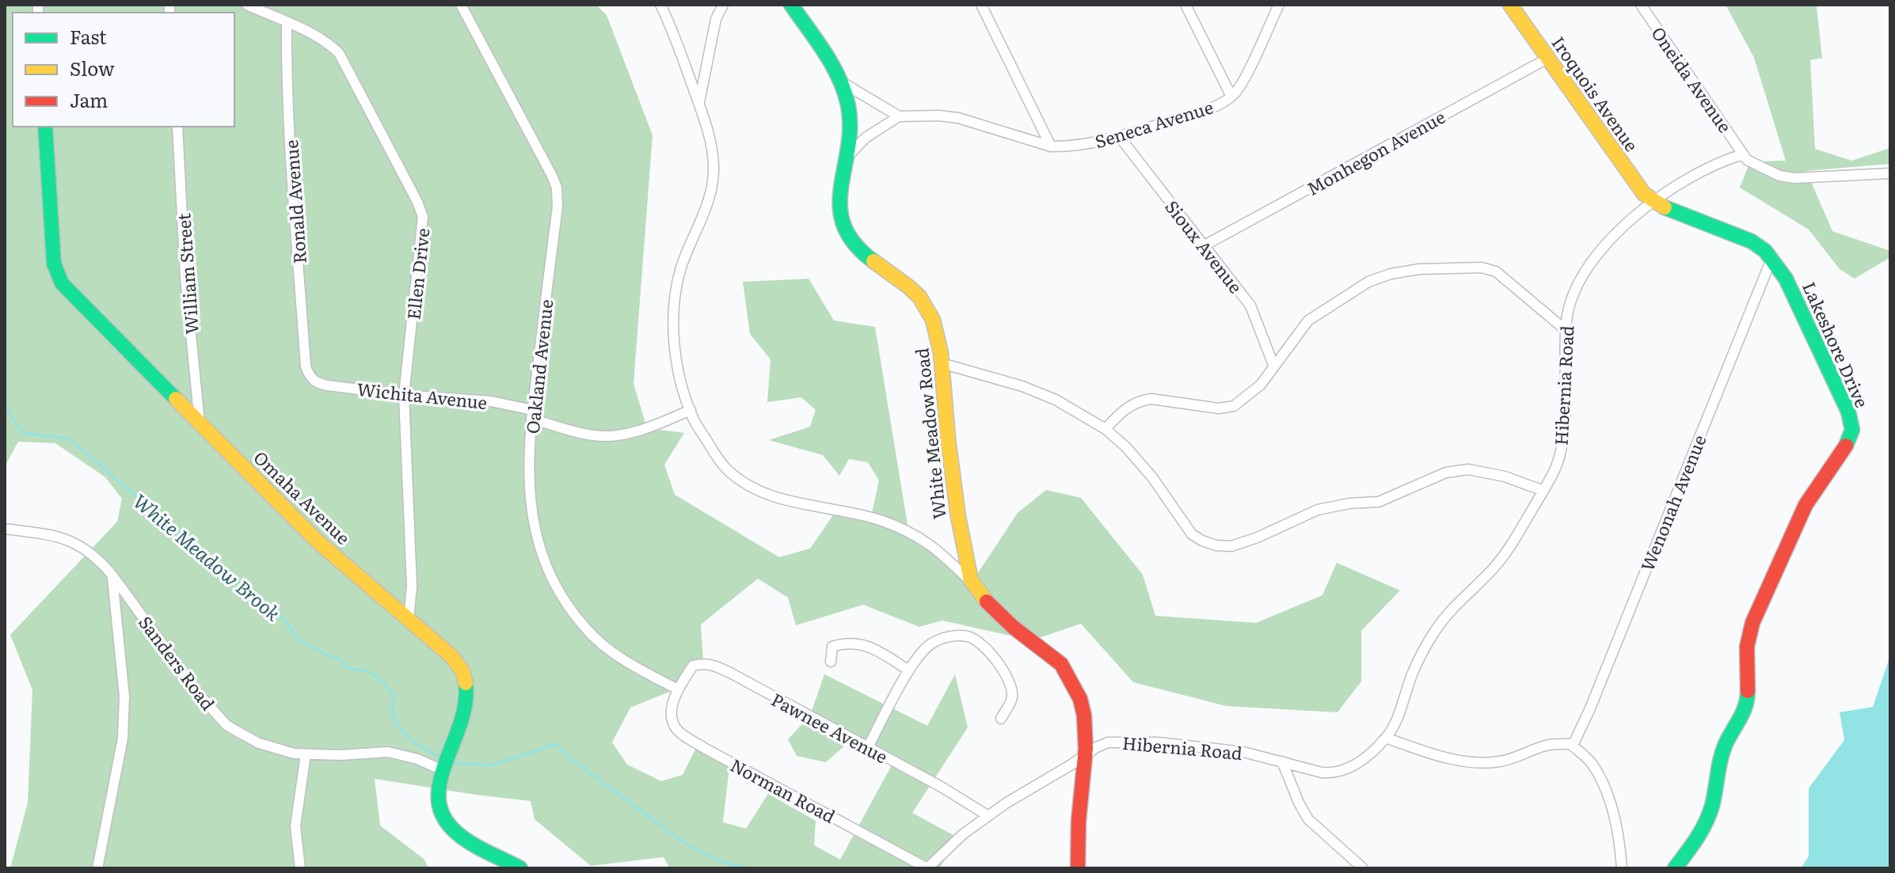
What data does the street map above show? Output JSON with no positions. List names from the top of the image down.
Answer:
{
  "streets": {
    "street": [
      "Oneida Avenue",
      "Iroquois Avenue",
      "Seneca Avenue",
      "Monhegon Avenue",
      "Ronald Avenue",
      "Sioux Avenue",
      "William Street",
      "Ellen Drive",
      "Lakeshore Drive",
      "Oakland Avenue",
      "Hibernia Road",
      "Wichita Avenue",
      "White Meadow Road",
      "Omaha Avenue",
      "Wenonah Avenue",
      "Sanders Road",
      "Pawnee Avenue",
      "Norman Road"
    ]
  },
  "crossings": [
    ["Iroquois Avenue", "Monhegon Avenue"],
    ["Iroquois Avenue", "Lakeshore Drive"],
    ["Iroquois Avenue", "Hibernia Road"],
    ["Seneca Avenue", "Sioux Avenue"],
    ["Seneca Avenue", "White Meadow Road"],
    ["Monhegon Avenue", "Sioux Avenue"],
    ["Ronald Avenue", "Ellen Drive"],
    ["Ronald Avenue", "Wichita Avenue"],
    ["William Street", "Omaha Avenue"],
    ["Ellen Drive", "Wichita Avenue"],
    ["Ellen Drive", "Omaha Avenue"],
    ["Lakeshore Drive", "Hibernia Road"],
    ["Lakeshore Drive", "Wenonah Avenue"],
    ["Oakland Avenue", "Wichita Avenue"],
    ["Oakland Avenue", "Pawnee Avenue"],
    ["Oakland Avenue", "Norman Road"],
    ["Hibernia Road", "White Meadow Road"],
    ["Hibernia Road", "Pawnee Avenue"],
    ["Hibernia Road", "Norman Road"],
    ["Omaha Avenue", "Sanders Road"],
    ["Pawnee Avenue", "Norman Road"]
  ],
  "water": ["White Meadow Brook"],
  "legend": ["Fast", "Slow", "Jam"]
}
